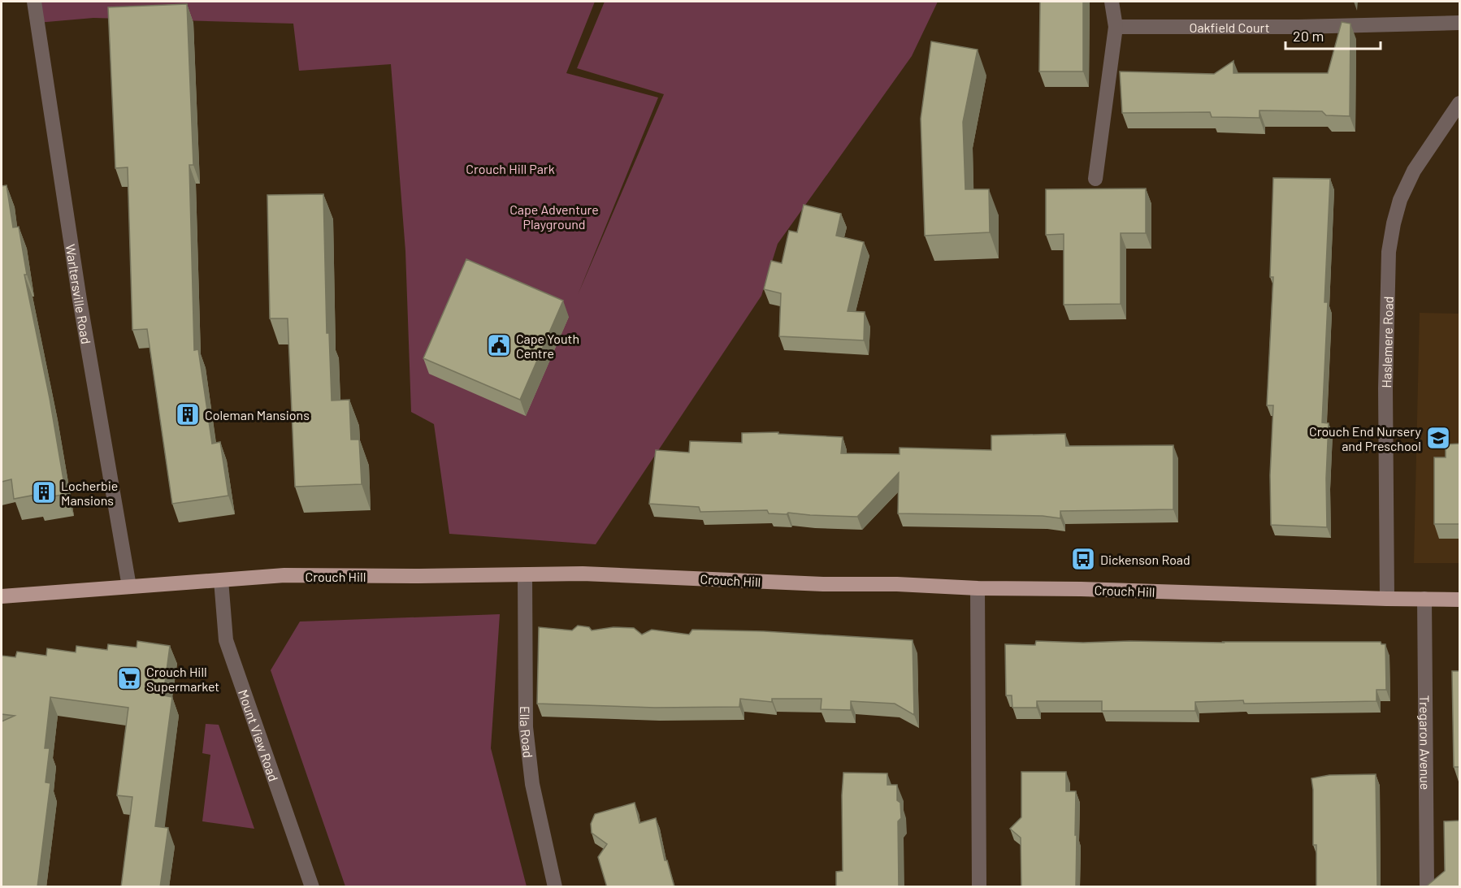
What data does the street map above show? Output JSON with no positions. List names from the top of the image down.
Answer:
{
  "streets": {
    "main road": ["Crouch Hill"],
    "street": [
      "Oakfield Court",
      "Warltersville Road",
      "Haslemere Road",
      "Ella Road",
      "Mount View Road",
      "Tregaron Avenue"
    ]
  },
  "crossings": [
    ["Warltersville Road", "Crouch Hill"],
    ["Haslemere Road", "Crouch Hill"],
    ["Crouch Hill", "Ella Road"],
    ["Crouch Hill", "Mount View Road"],
    ["Crouch Hill", "Tregaron Avenue"]
  ],
  "parks": ["Crouch Hill Park", "Cape Adventure Playground"],
  "places": {
    "public building": ["Cape Youth Centre"],
    "building": ["Coleman Mansions", "Locherbie Mansions"],
    "school or university": ["Crouch End Nursery and Preschool"],
    "bus stop": ["Dickenson Road"],
    "supermarket": ["Crouch Hill Supermarket"]
  },
  "scale_bar": "20 m"
}
